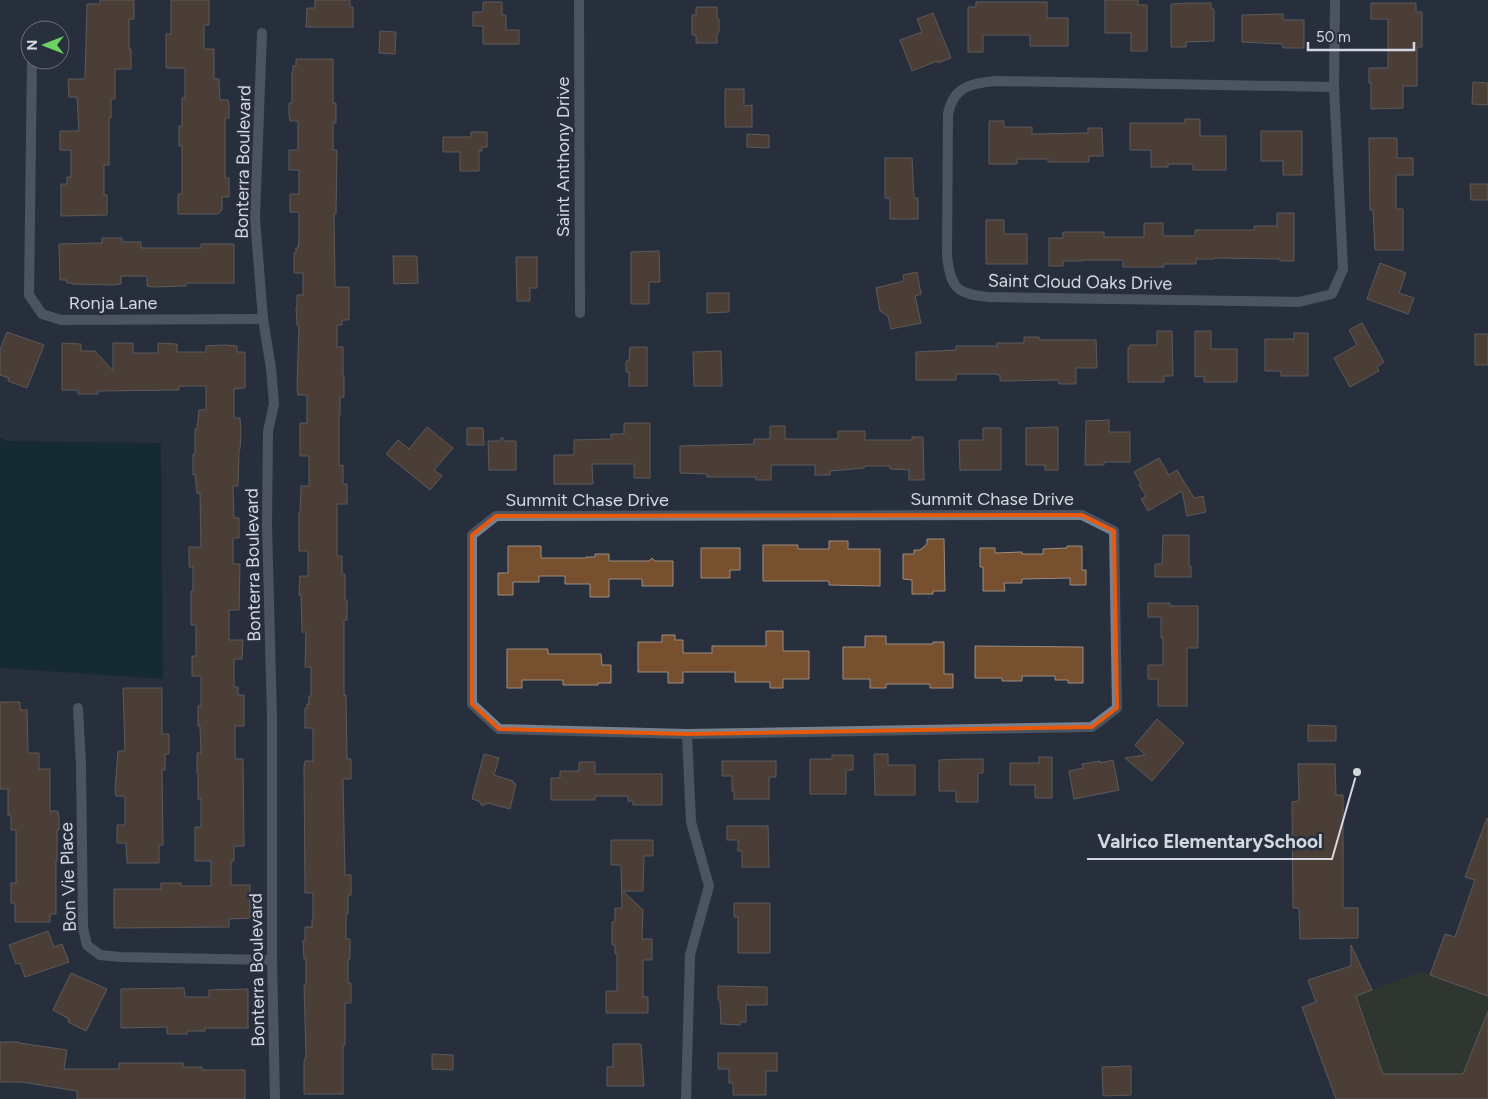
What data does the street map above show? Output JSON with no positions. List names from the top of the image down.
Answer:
{
  "streets": {
    "street": [
      "Saint Anthony Drive",
      "Bonterra Boulevard",
      "Saint Cloud Oaks Drive",
      "Ronja Lane",
      "Summit Chase Drive",
      "Bon Vie Place"
    ]
  },
  "crossings": [
    ["Bonterra Boulevard", "Ronja Lane"],
    ["Bonterra Boulevard", "Bon Vie Place"]
  ],
  "places": ["Valrico ElementarySchool"],
  "scale_bar": "50 m",
  "north": "left"
}
